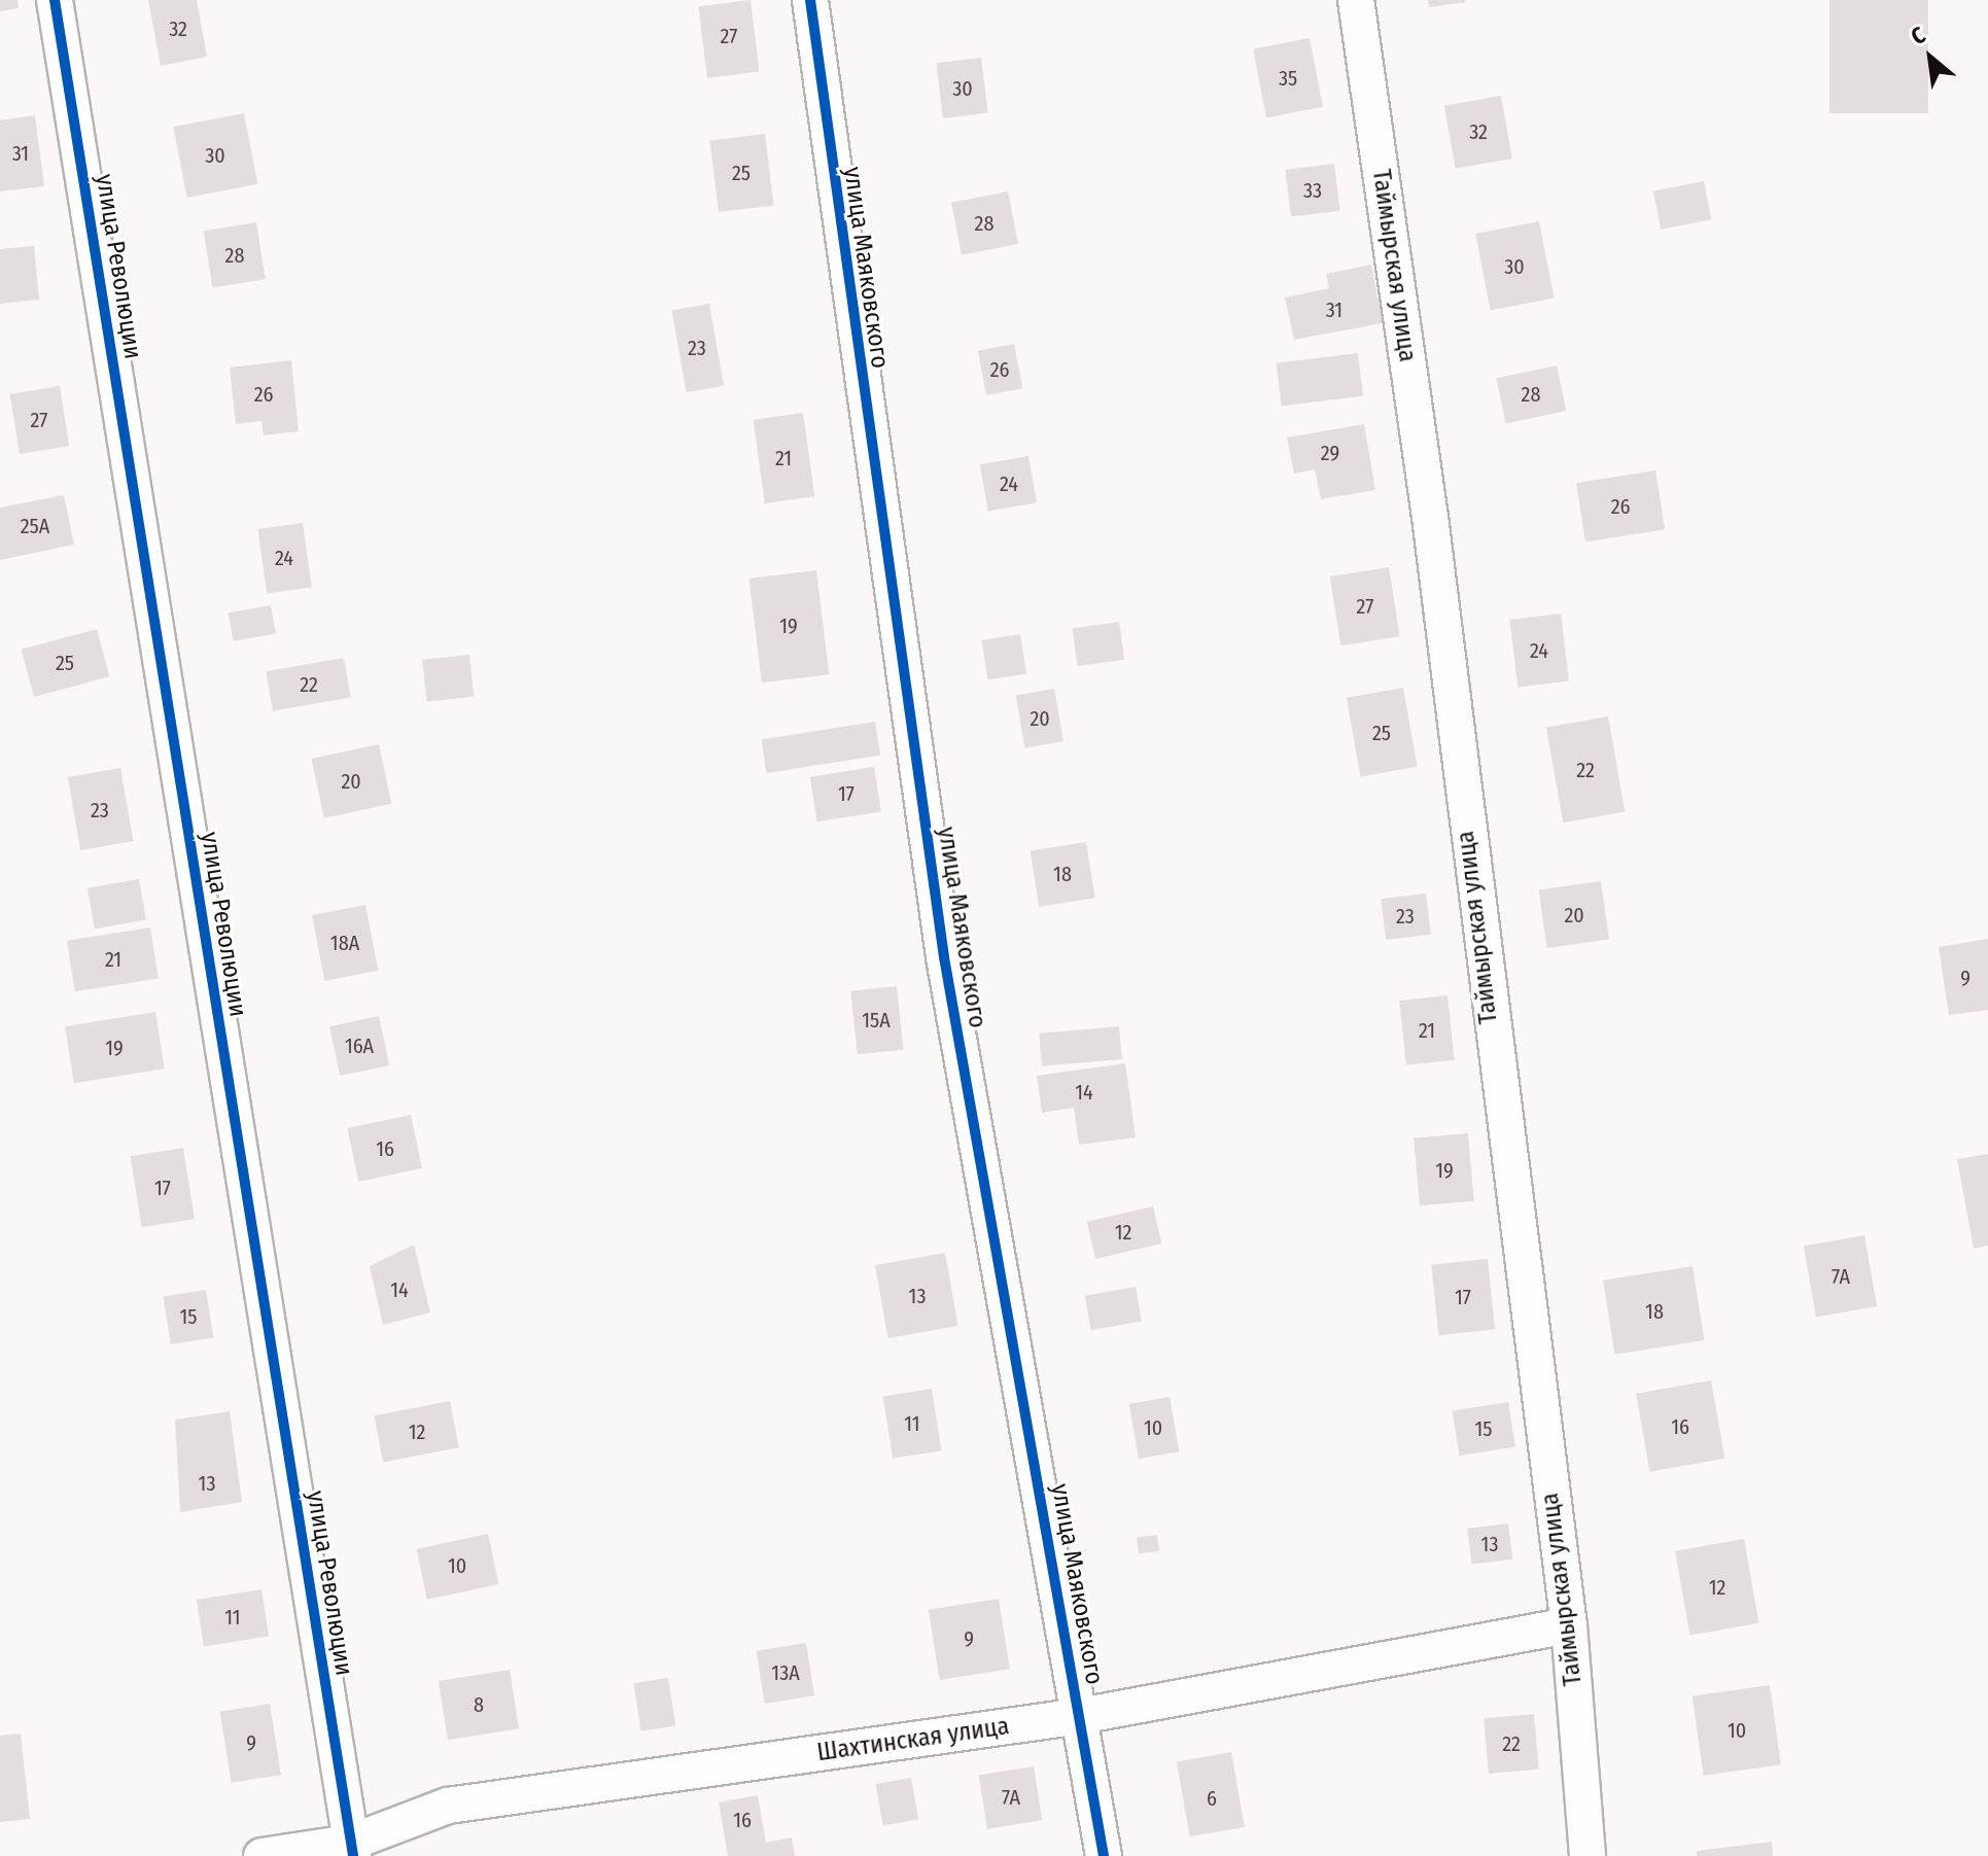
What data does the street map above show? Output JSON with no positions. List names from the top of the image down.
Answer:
{
  "streets": {
    "street": [
      "Таймырская улица",
      "улица Революции",
      "улица Маяковского",
      "Шахтинская улица"
    ]
  },
  "crossings": [
    ["Таймырская улица", "Шахтинская улица"],
    ["улица Революции", "Шахтинская улица"],
    ["улица Маяковского", "Шахтинская улица"]
  ],
  "house_numbers": [
    "32",
    "27",
    "35",
    "30",
    "32",
    "31",
    "30",
    "25",
    "33",
    "28",
    "28",
    "30",
    "31",
    "23",
    "26",
    "26",
    "28",
    "27",
    "29",
    "21",
    "24",
    "26",
    "25А",
    "24",
    "27",
    "19",
    "24",
    "25",
    "22",
    "20",
    "25",
    "22",
    "20",
    "17",
    "23",
    "18",
    "20",
    "23",
    "18А",
    "21",
    "9",
    "15А",
    "21",
    "16А",
    "19",
    "14",
    "16",
    "19",
    "17",
    "12",
    "7А",
    "14",
    "13",
    "17",
    "18",
    "15",
    "11",
    "16",
    "10",
    "15",
    "12",
    "13",
    "13",
    "10",
    "12",
    "11",
    "9",
    "13А",
    "8",
    "10",
    "9",
    "22",
    "7А",
    "6",
    "16"
  ],
  "north": "top left"
}
